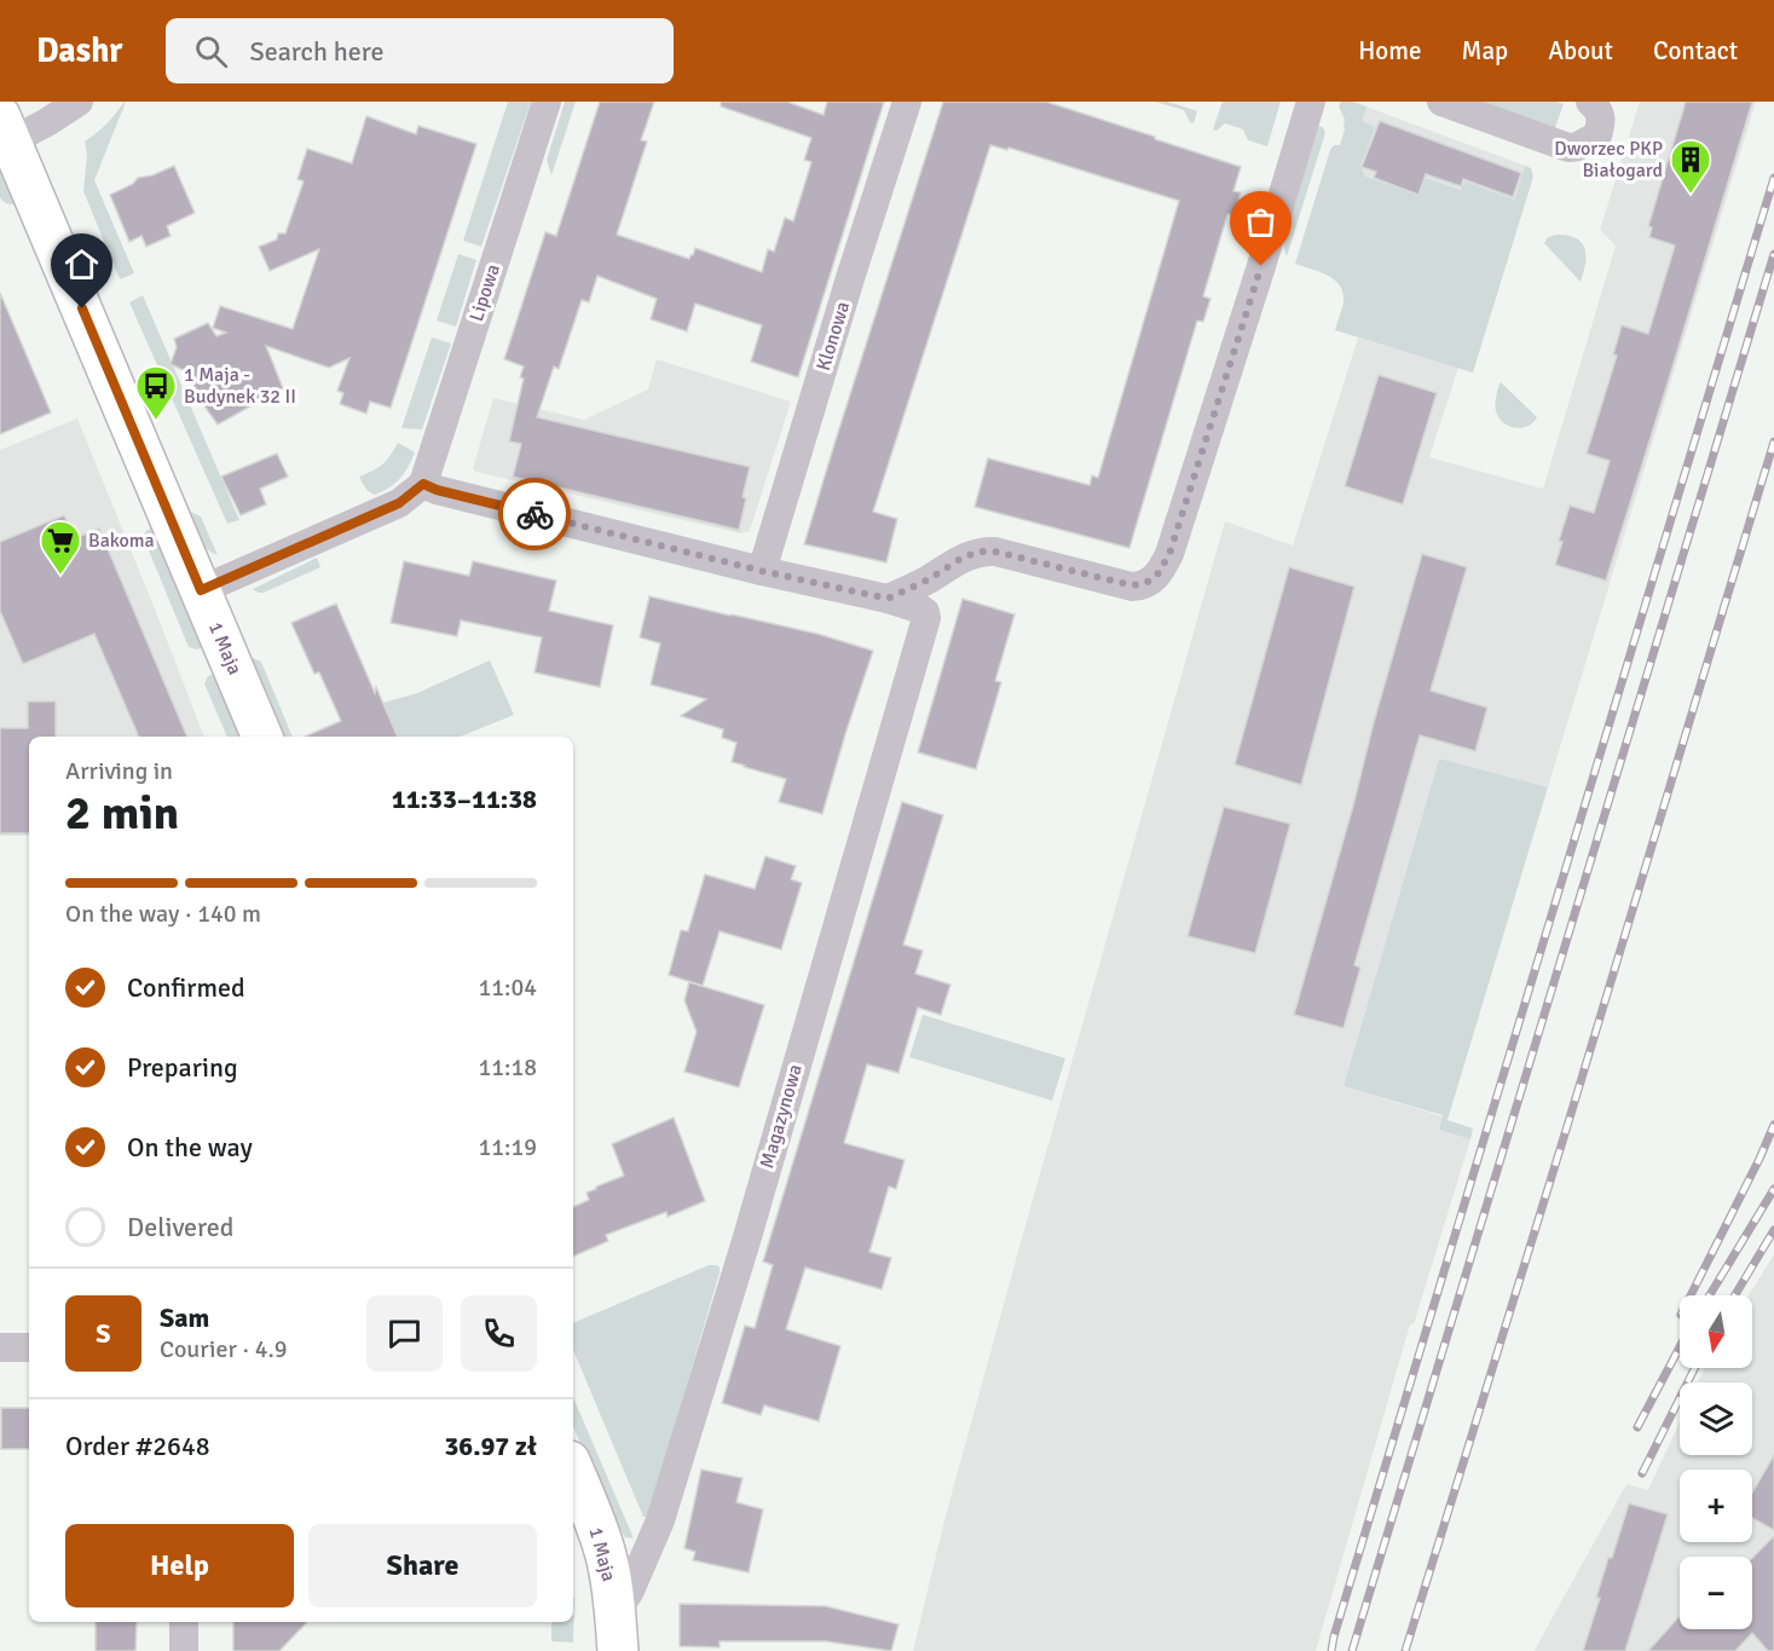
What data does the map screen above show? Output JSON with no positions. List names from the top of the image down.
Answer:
{
  "streets": {
    "street": [
      "Lipowa",
      "Klonowa",
      "1 Maja",
      "Magazynowa"
    ]
  },
  "crossings": [
    ["1 Maja", "Magazynowa"]
  ],
  "places": {
    "building": ["Dworzec PKP Białogard"],
    "bus stop": ["1 Maja - Budynek 32 II"],
    "supermarket": ["Bakoma"]
  },
  "north": "bottom",
  "page": {
    "header": "Dashr",
    "search": "Search here",
    "nav": [
      "Home",
      "Map",
      "About",
      "Contact"
    ],
    "heading": ["2 min", "Arriving in", "11:33–11:38"],
    "panel": [
      "Sam",
      "Courier · 4.9",
      "Order #2648",
      "36.97 zł"
    ],
    "bar": "On the way · 140 m",
    "list": [
      ["Confirmed", "11:04"],
      ["Preparing", "11:18"],
      ["On the way", "11:19"],
      "Delivered"
    ],
    "map_buttons": ["+", "−"],
    "round": "S",
    "buttons": ["Help", "Share"]
  }
}
